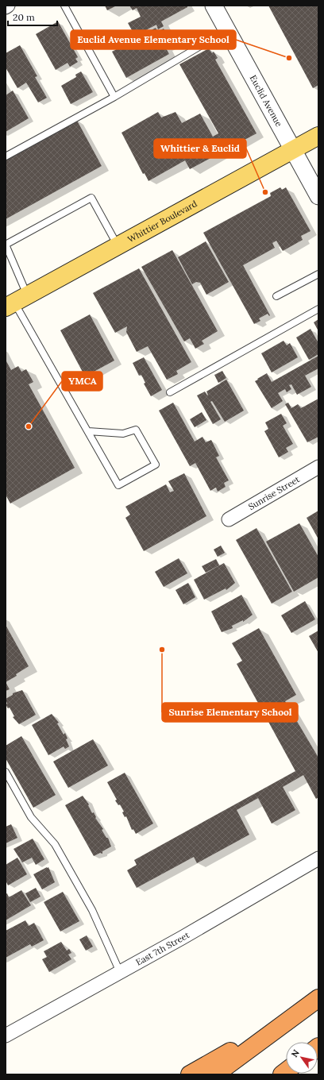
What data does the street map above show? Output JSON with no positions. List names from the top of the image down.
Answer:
{
  "streets": {
    "main road": ["Whittier Boulevard"],
    "street": ["Euclid Avenue", "Sunrise Street", "East 7th Street"]
  },
  "crossings": [
    ["Euclid Avenue", "Whittier Boulevard"]
  ],
  "places": [
    "Euclid Avenue Elementary School",
    "Whittier & Euclid",
    "YMCA",
    "Sunrise Elementary School"
  ],
  "scale_bar": "20 m",
  "north": "top left"
}
